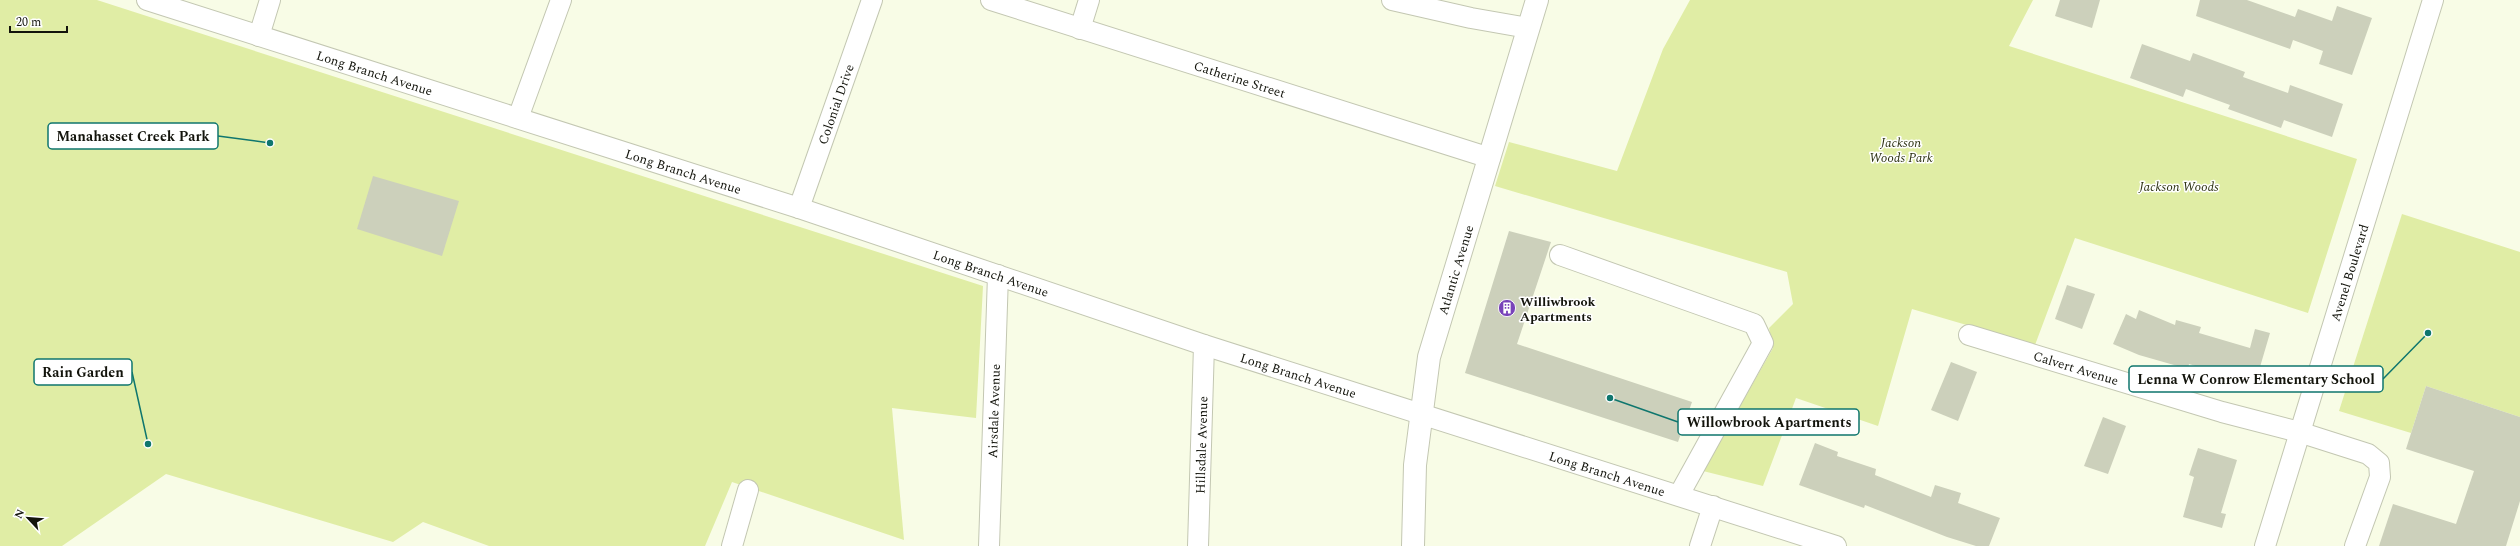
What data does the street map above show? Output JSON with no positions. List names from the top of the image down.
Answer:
{
  "streets": {
    "main road": ["Atlantic Avenue"],
    "street": [
      "Long Branch Avenue",
      "Catherine Street",
      "Colonial Drive",
      "Avenel Boulevard",
      "Calvert Avenue",
      "Airsdale Avenue",
      "Hillsdale Avenue"
    ]
  },
  "crossings": [
    ["Long Branch Avenue", "Colonial Drive"],
    ["Long Branch Avenue", "Atlantic Avenue"],
    ["Long Branch Avenue", "Airsdale Avenue"],
    ["Long Branch Avenue", "Hillsdale Avenue"],
    ["Catherine Street", "Atlantic Avenue"],
    ["Avenel Boulevard", "Calvert Avenue"]
  ],
  "parks": ["Jackson Woods Park", "Jackson Woods"],
  "places": {
    "other": [
      "Manahasset Creek Park",
      "Lenna W Conrow Elementary School",
      "Willowbrook Apartments",
      "Rain Garden"
    ],
    "building": ["Williwbrook Apartments"]
  },
  "scale_bar": "20 m",
  "north": "top left"
}
